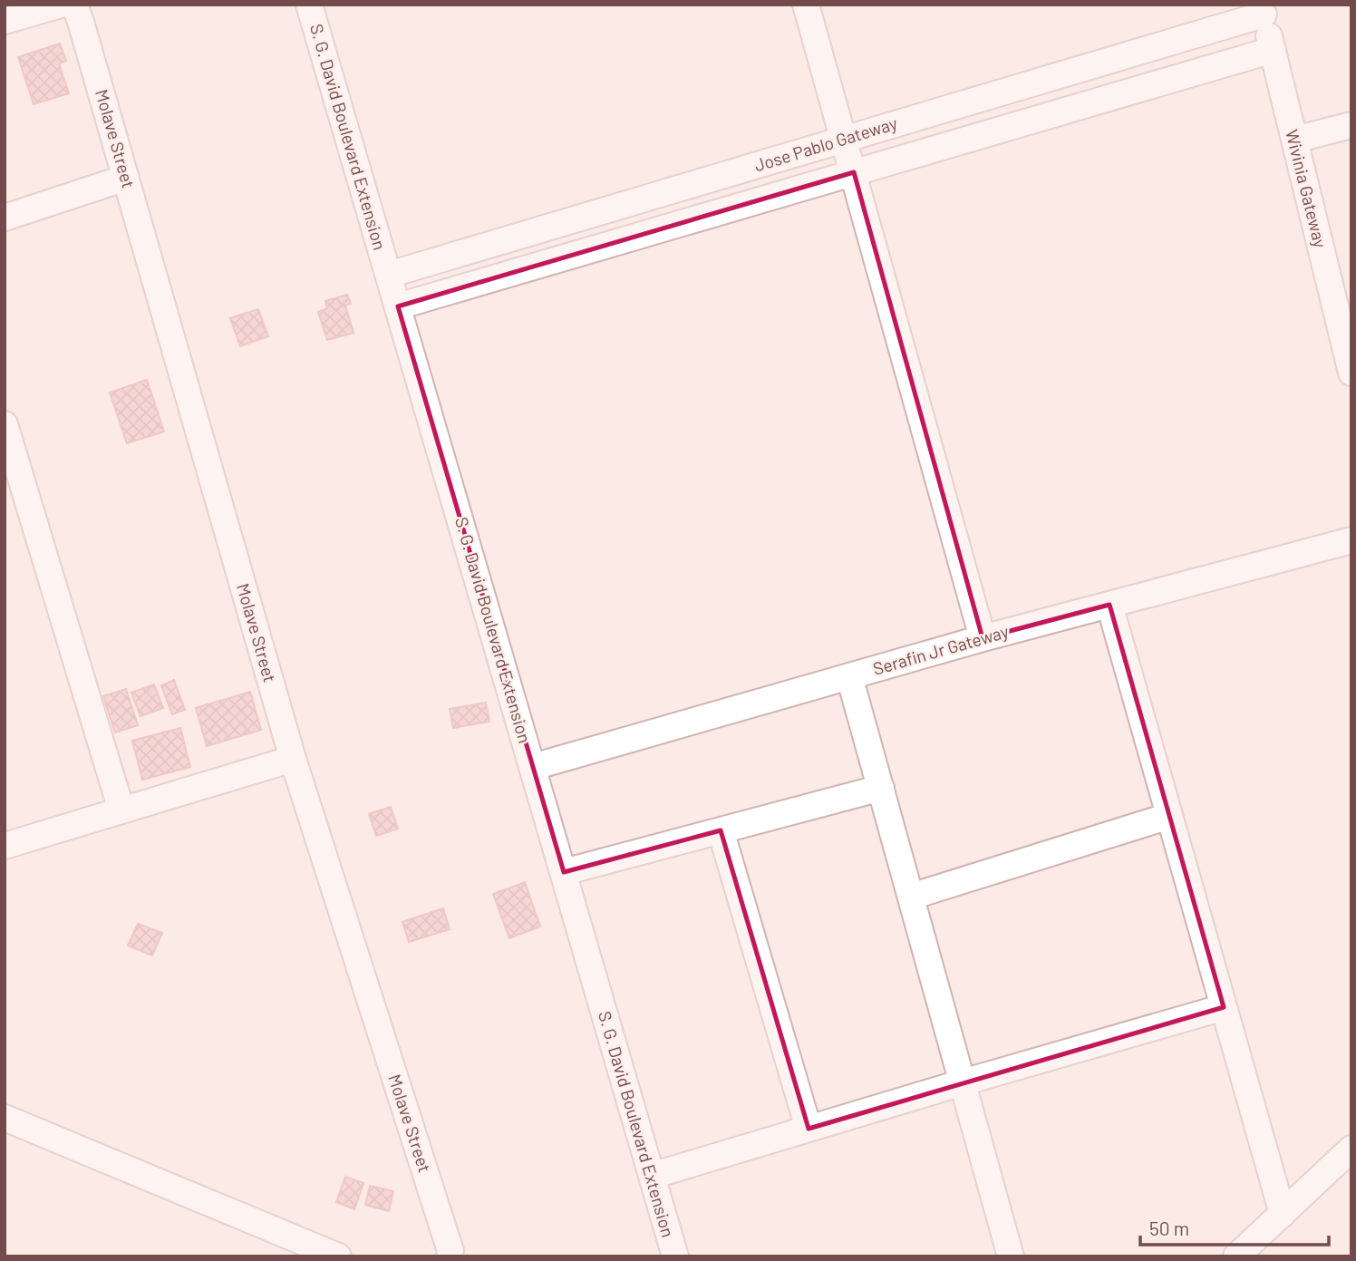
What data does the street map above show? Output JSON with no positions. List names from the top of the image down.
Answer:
{
  "streets": {
    "street": [
      "S. G. David Boulevard Extension",
      "Molave Street",
      "Jose Pablo Gateway",
      "Wivinia Gateway",
      "Serafin Jr Gateway"
    ]
  },
  "crossings": [
    ["S. G. David Boulevard Extension", "Jose Pablo Gateway"],
    ["S. G. David Boulevard Extension", "Serafin Jr Gateway"],
    ["Jose Pablo Gateway", "Wivinia Gateway"]
  ],
  "scale_bar": "50 m"
}
